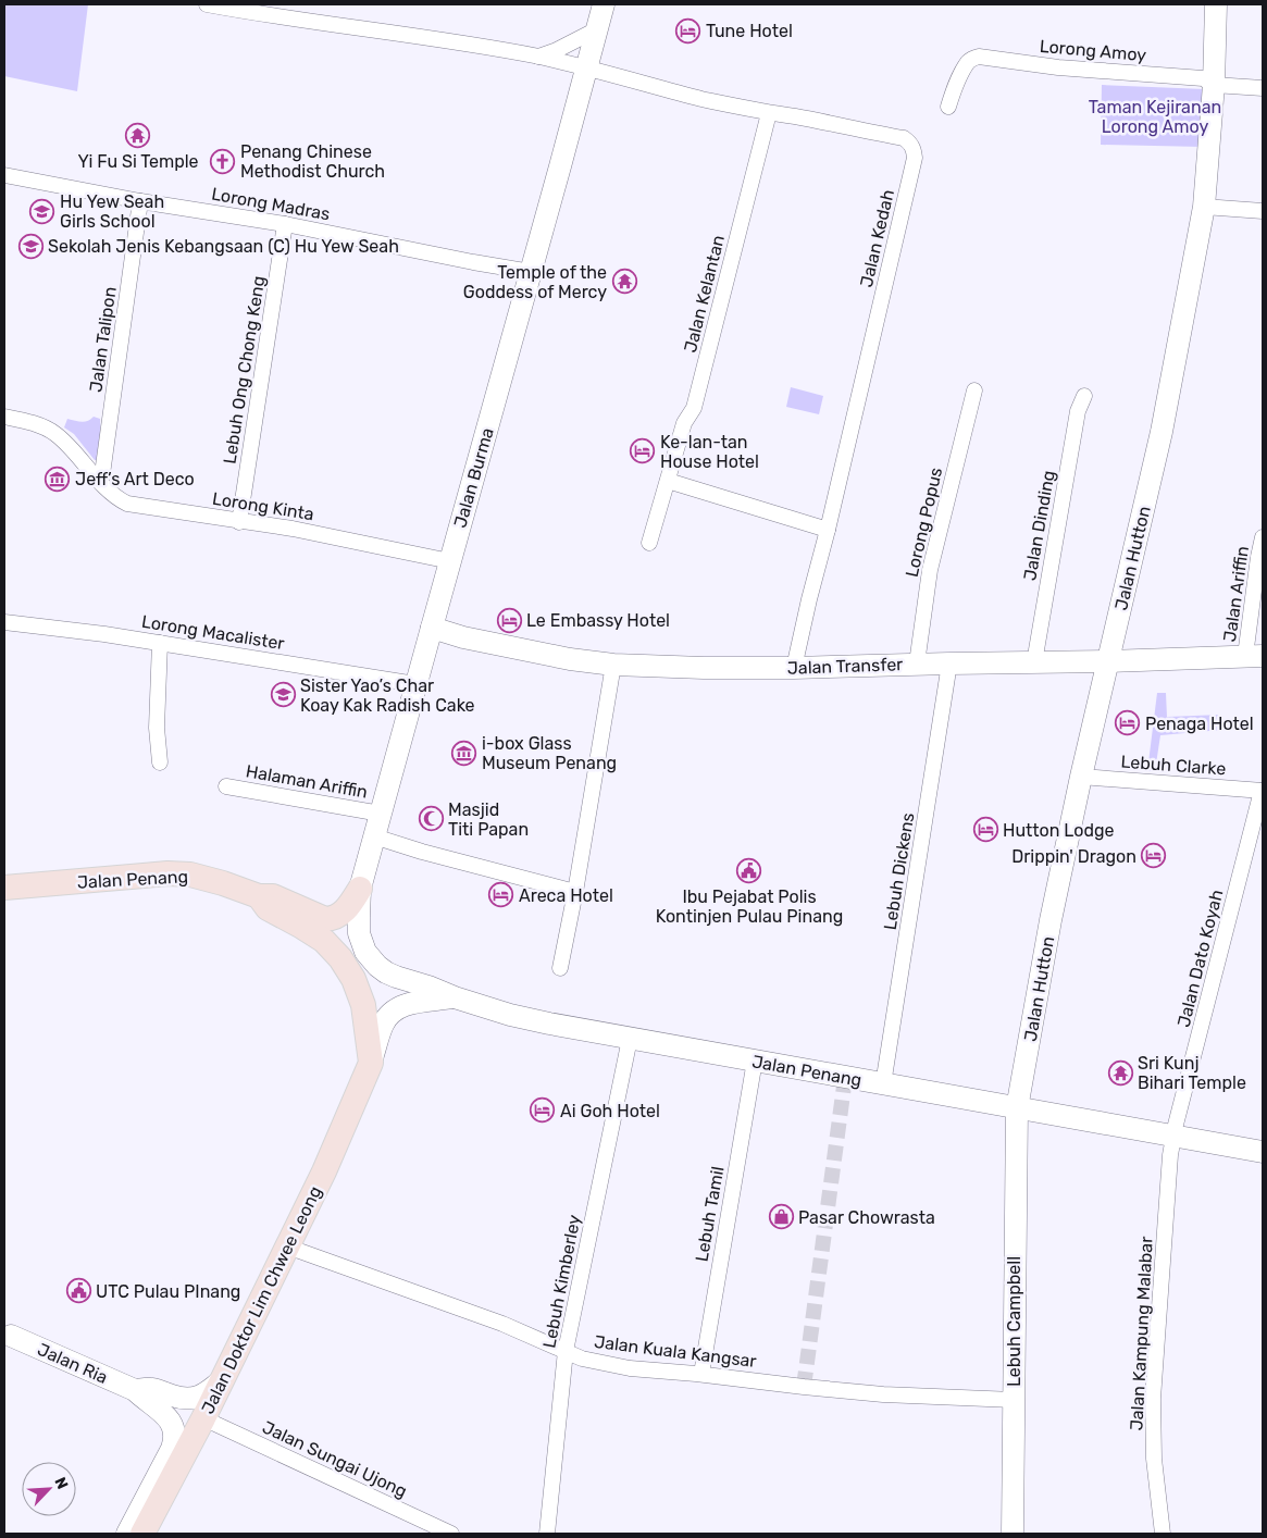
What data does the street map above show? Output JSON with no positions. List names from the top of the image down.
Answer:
{
  "streets": {
    "main road": [
      "Jalan Burma",
      "Jalan Hutton",
      "Jalan Transfer",
      "Jalan Penang",
      "Jalan Doktor Lim Chwee Leong",
      "Lebuh Campbell",
      "Jalan Ria"
    ],
    "street": [
      "Lorong Amoy",
      "Lorong Madras",
      "Jalan Kedah",
      "Jalan Kelantan",
      "Jalan Talipon",
      "Lebuh Ong Chong Keng",
      "Lorong Kinta",
      "Lorong Popus",
      "Jalan Dinding",
      "Jalan Ariffin",
      "Lorong Macalister",
      "Lebuh Clarke",
      "Halaman Ariffin",
      "Lebuh Dickens",
      "Jalan Dato Koyah",
      "Lebuh Tamil",
      "Lebuh Kimberley",
      "Jalan Kampung Malabar",
      "Jalan Kuala Kangsar",
      "Jalan Sungai Ujong"
    ]
  },
  "crossings": [
    ["Lorong Amoy", "Jalan Hutton"],
    ["Lorong Madras", "Jalan Talipon"],
    ["Lorong Madras", "Lebuh Ong Chong Keng"],
    ["Lorong Madras", "Jalan Burma"],
    ["Jalan Kedah", "Jalan Kelantan"],
    ["Jalan Kedah", "Jalan Burma"],
    ["Jalan Kedah", "Jalan Transfer"],
    ["Jalan Talipon", "Lorong Kinta"],
    ["Lebuh Ong Chong Keng", "Lorong Kinta"],
    ["Jalan Burma", "Lorong Kinta"],
    ["Jalan Burma", "Lorong Macalister"],
    ["Jalan Burma", "Jalan Transfer"],
    ["Jalan Burma", "Halaman Ariffin"],
    ["Jalan Burma", "Jalan Penang"],
    ["Lorong Popus", "Jalan Transfer"],
    ["Jalan Dinding", "Jalan Transfer"],
    ["Jalan Hutton", "Jalan Transfer"],
    ["Jalan Hutton", "Lebuh Clarke"],
    ["Jalan Hutton", "Jalan Penang"],
    ["Jalan Hutton", "Lebuh Campbell"],
    ["Jalan Ariffin", "Jalan Transfer"],
    ["Jalan Transfer", "Lebuh Dickens"],
    ["Lebuh Clarke", "Jalan Dato Koyah"],
    ["Lebuh Dickens", "Jalan Penang"],
    ["Jalan Penang", "Jalan Dato Koyah"],
    ["Jalan Penang", "Lebuh Tamil"],
    ["Jalan Penang", "Lebuh Kimberley"],
    ["Jalan Penang", "Jalan Doktor Lim Chwee Leong"],
    ["Jalan Penang", "Lebuh Campbell"],
    ["Jalan Penang", "Jalan Kampung Malabar"],
    ["Jalan Dato Koyah", "Jalan Kampung Malabar"],
    ["Lebuh Tamil", "Jalan Kuala Kangsar"],
    ["Lebuh Kimberley", "Jalan Kuala Kangsar"],
    ["Jalan Doktor Lim Chwee Leong", "Jalan Kuala Kangsar"],
    ["Jalan Doktor Lim Chwee Leong", "Jalan Ria"],
    ["Jalan Doktor Lim Chwee Leong", "Jalan Sungai Ujong"],
    ["Lebuh Campbell", "Jalan Kuala Kangsar"]
  ],
  "parks": ["Taman Kejiranan Lorong Amoy"],
  "places": {
    "hotel": [
      "Tune Hotel",
      "Ke-lan-tan House Hotel",
      "Le Embassy Hotel",
      "Penaga Hotel",
      "Hutton Lodge",
      "Drippin' Dragon",
      "Areca Hotel",
      "Ai Goh Hotel"
    ],
    "temple": ["Yi Fu Si Temple", "Temple of the Goddess of Mercy", "Sri Kunj Bihari Temple"],
    "church": ["Penang Chinese Methodist Church"],
    "school or university": ["Hu Yew Seah Girls School", "Sekolah Jenis Kebangsaan (C) Hu Yew Seah", "Sister Yao’s Char Koay Kak Radish Cake"],
    "museum": ["Jeff’s Art Deco", "i-box Glass Museum Penang"],
    "mosque": ["Masjid Titi Papan"],
    "public building": ["Ibu Pejabat Polis Kontinjen Pulau Pinang", "UTC Pulau PInang"],
    "shop": ["Pasar Chowrasta"]
  },
  "north": "top right"
}
